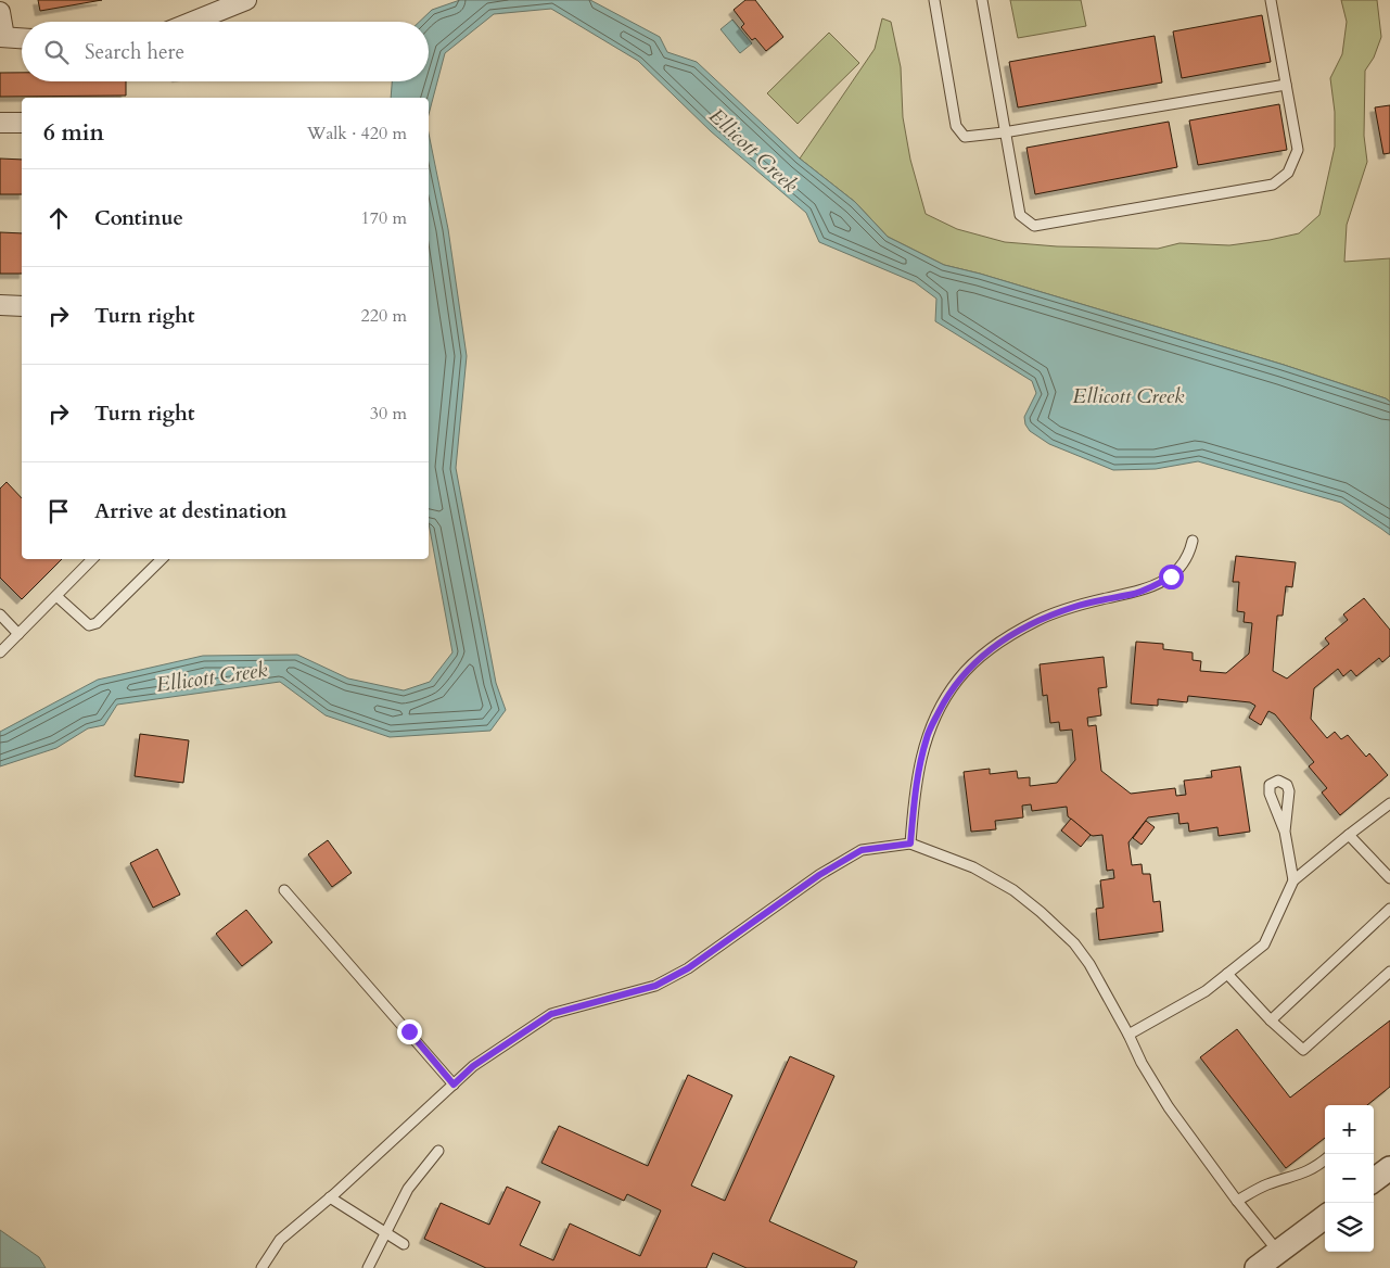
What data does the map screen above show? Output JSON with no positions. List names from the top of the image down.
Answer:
{
  "water": ["Ellicott Creek"],
  "page": {
    "search": "Search here",
    "heading": ["6 min", "Walk · 420 m"],
    "list": [
      ["Continue", "170 m"],
      ["Turn right", "220 m"],
      ["Turn right", "30 m"],
      "Arrive at destination"
    ],
    "map_buttons": ["+", "−"]
  }
}
